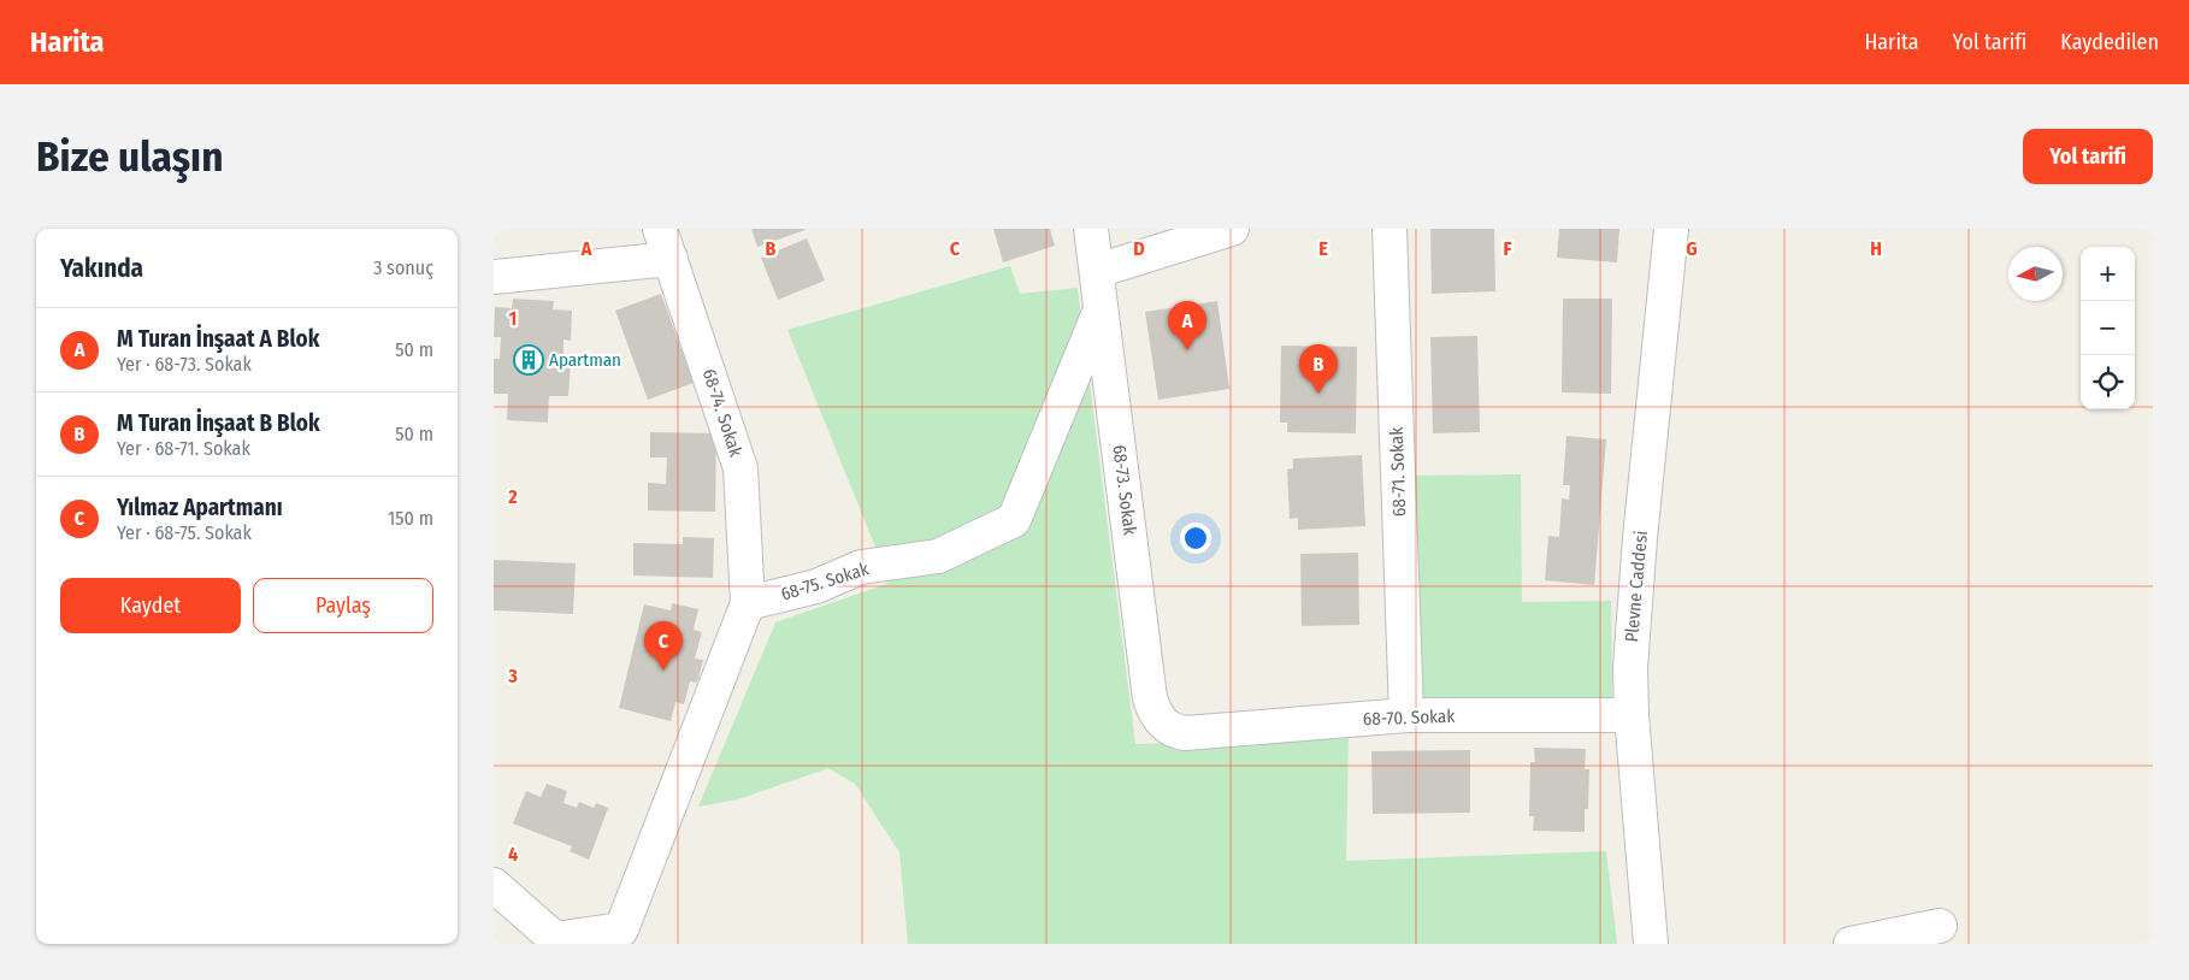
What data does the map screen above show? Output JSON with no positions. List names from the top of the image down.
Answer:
{
  "streets": {
    "street": [
      "68-74. Sokak",
      "68-71. Sokak",
      "68-73. Sokak",
      "68-75. Sokak",
      "Plevne Caddesi",
      "68-70. Sokak"
    ]
  },
  "crossings": [
    ["68-74. Sokak", "68-75. Sokak"],
    ["68-71. Sokak", "68-70. Sokak"],
    ["68-73. Sokak", "68-75. Sokak"],
    ["68-73. Sokak", "68-70. Sokak"],
    ["Plevne Caddesi", "68-70. Sokak"]
  ],
  "places": {
    "building": ["Apartman"]
  },
  "north": "left",
  "page": {
    "header": "Harita",
    "nav": ["Harita", "Yol tarifi", "Kaydedilen"],
    "buttons": [
      "Yol tarifi",
      ["Kaydet", "Paylaş"]
    ],
    "title": "Bize ulaşın",
    "heading": ["Yakında", "3 sonuç"],
    "map_buttons": ["+", "−"],
    "pins": ["A", "B", "C"],
    "list": [
      {
        "mark": "A",
        "name": "M Turan İnşaat A Blok",
        "note": "Yer · 68-73. Sokak",
        "value": "50 m"
      },
      {
        "mark": "B",
        "name": "M Turan İnşaat B Blok",
        "note": "Yer · 68-71. Sokak",
        "value": "50 m"
      },
      {
        "mark": "C",
        "name": "Yılmaz Apartmanı",
        "note": "Yer · 68-75. Sokak",
        "value": "150 m"
      }
    ]
  },
  "grid": {
    "columns": [
      "A",
      "B",
      "C",
      "D",
      "E",
      "F",
      "G",
      "H"
    ],
    "rows": [
      "1",
      "2",
      "3",
      "4"
    ]
  }
}
